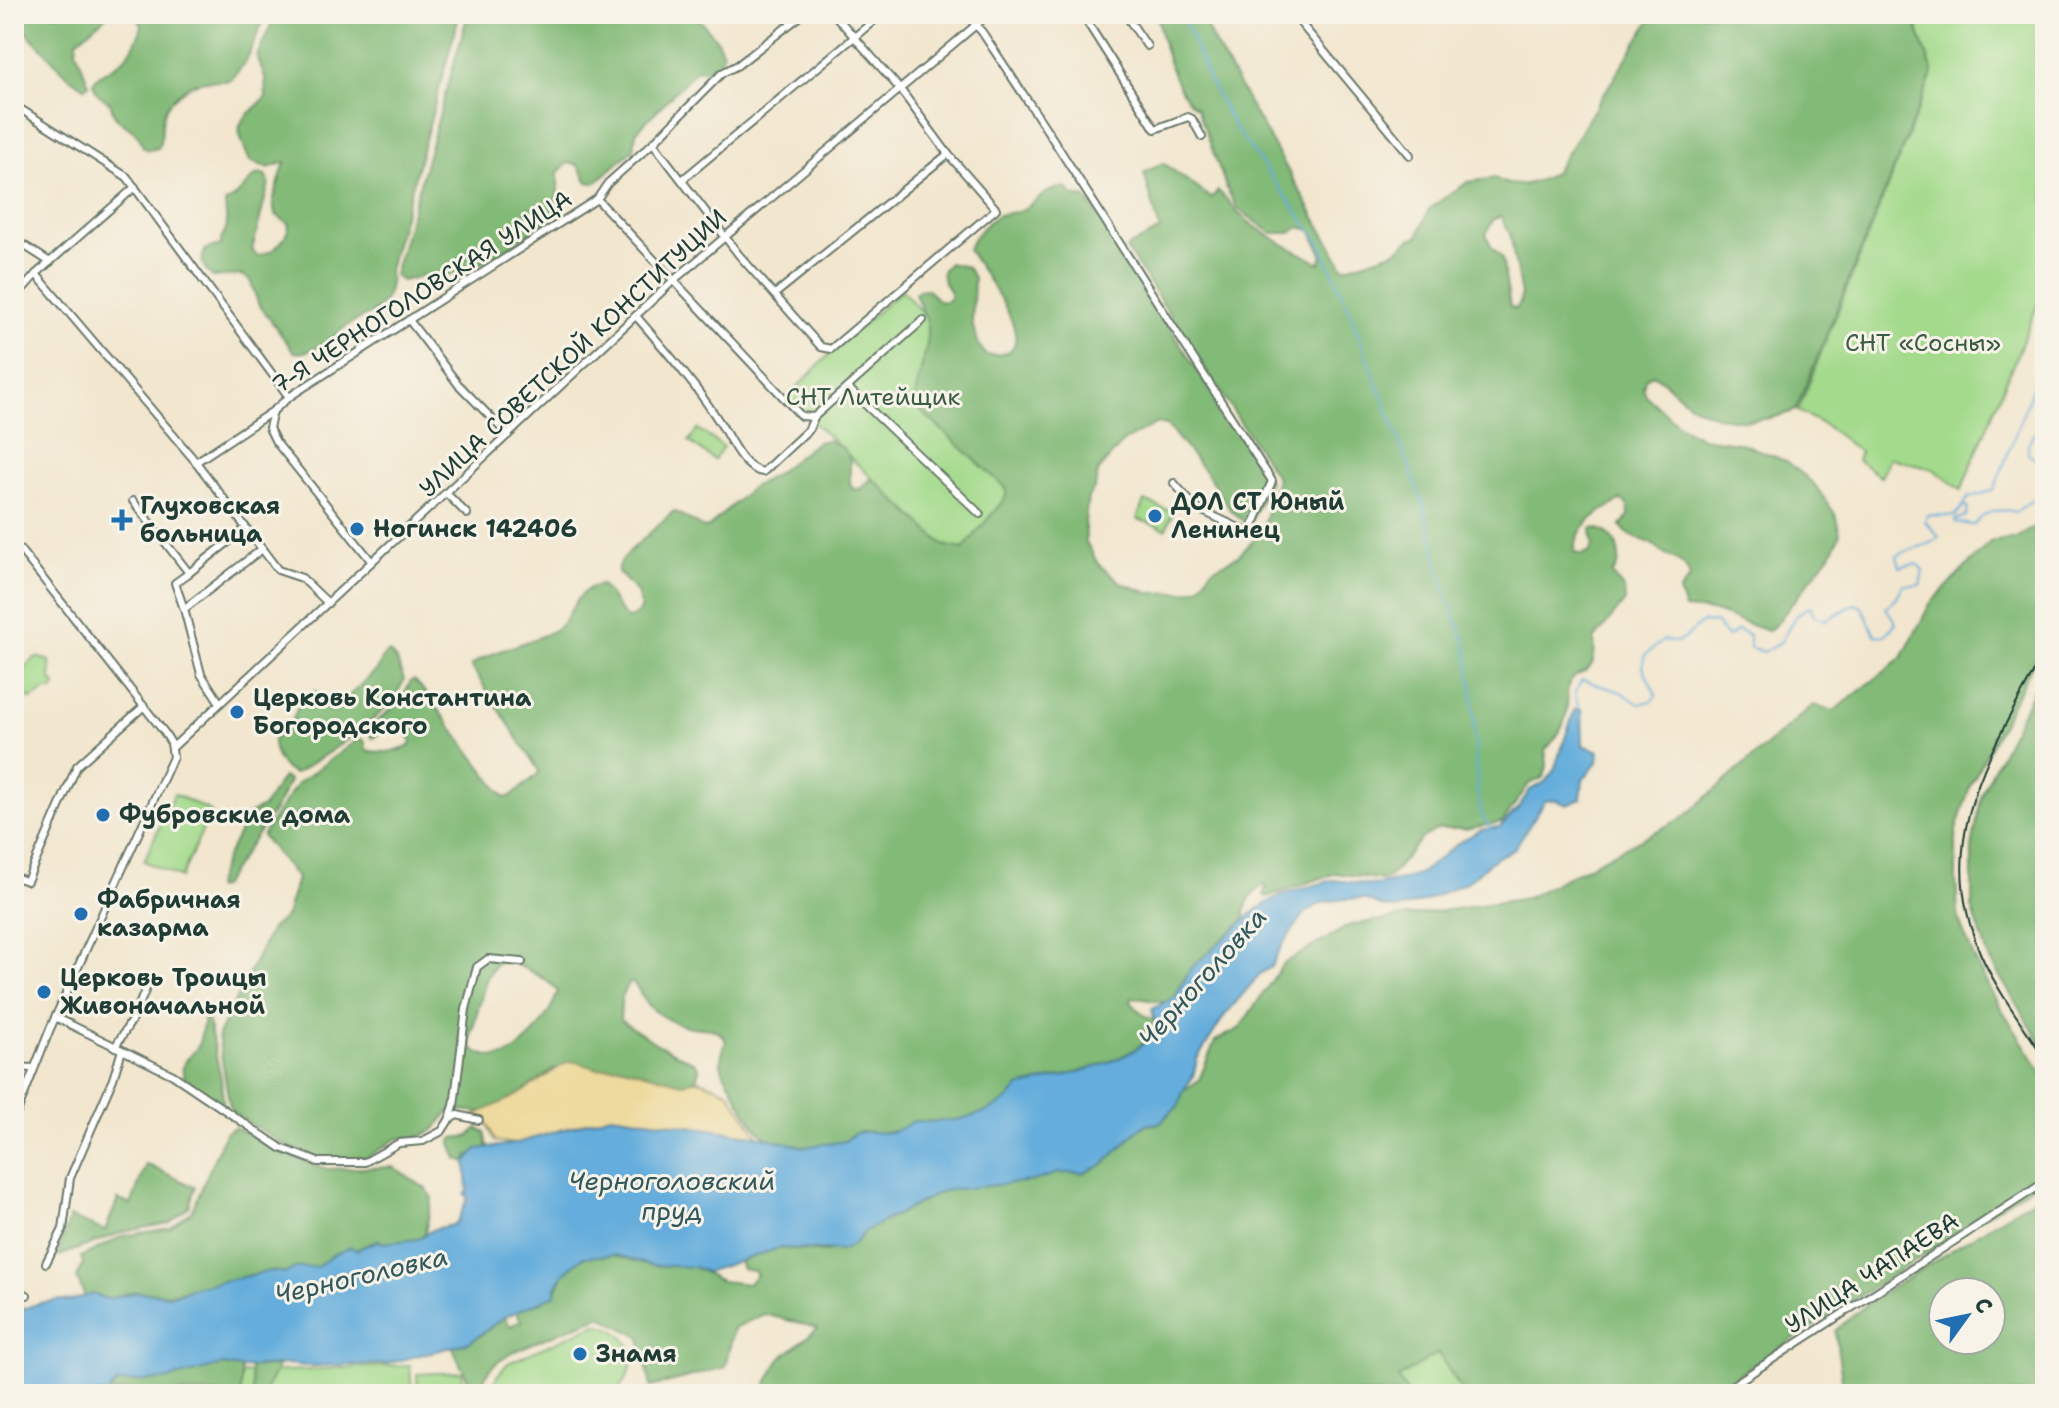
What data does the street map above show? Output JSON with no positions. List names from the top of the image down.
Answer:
{
  "streets": {
    "street": ["7-Я ЧЕРНОГОЛОВСКАЯ УЛИЦА", "УЛИЦА СОВЕТСКОЙ КОНСТИТУЦИИ", "УЛИЦА ЧАПАЕВА"]
  },
  "water": ["Черноголовка", "Черноголовский пруд"],
  "parks": ["СНТ «Сосны»", "СНТ Литейщик"],
  "places": {
    "other": [
      "ДОЛ СТ Юный Ленинец",
      "Ногинск 142406",
      "Церковь Константина Богородского",
      "Фубровские дома",
      "Фабричная казарма",
      "Церковь Троицы Живоначальной",
      "Знамя"
    ],
    "health": ["Глуховская больница"]
  },
  "north": "top right"
}
